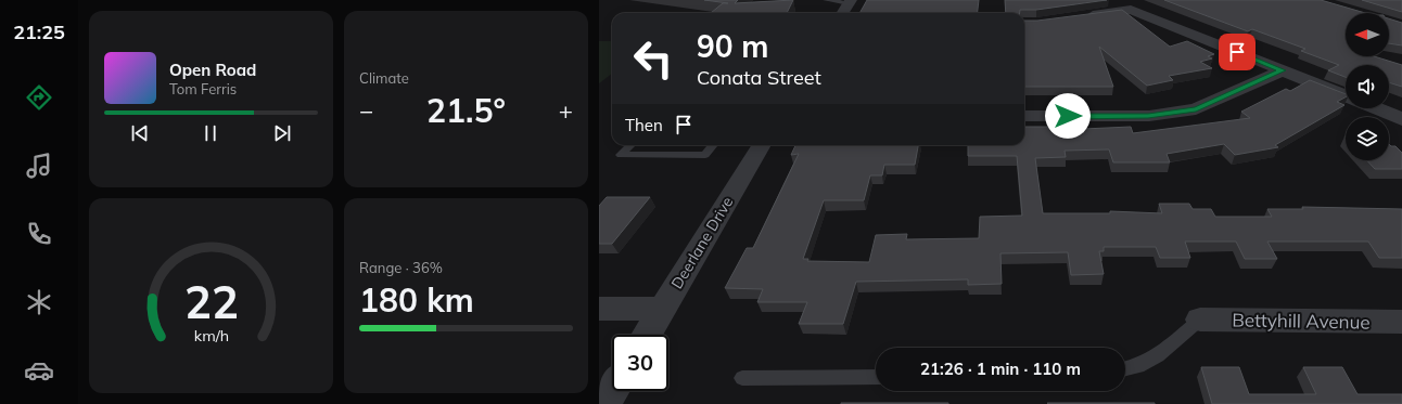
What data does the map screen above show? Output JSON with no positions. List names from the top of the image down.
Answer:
{
  "streets": {
    "street": ["Deerlane Drive", "Bettyhill Avenue"]
  },
  "north": "left",
  "page": {
    "tabs": "21:25",
    "tile": [
      "Climate",
      ["Range · 36%", "180 km"]
    ],
    "turn": ["90 m", "Conata Street"],
    "song": ["Open Road", "Tom Ferris"],
    "heat": ["−", "21.5°", "+"],
    "then": "Then",
    "limit": "30",
    "trip": "21:26 · 1 min · 110 m",
    "gauge": ["22", "km/h"]
  }
}
